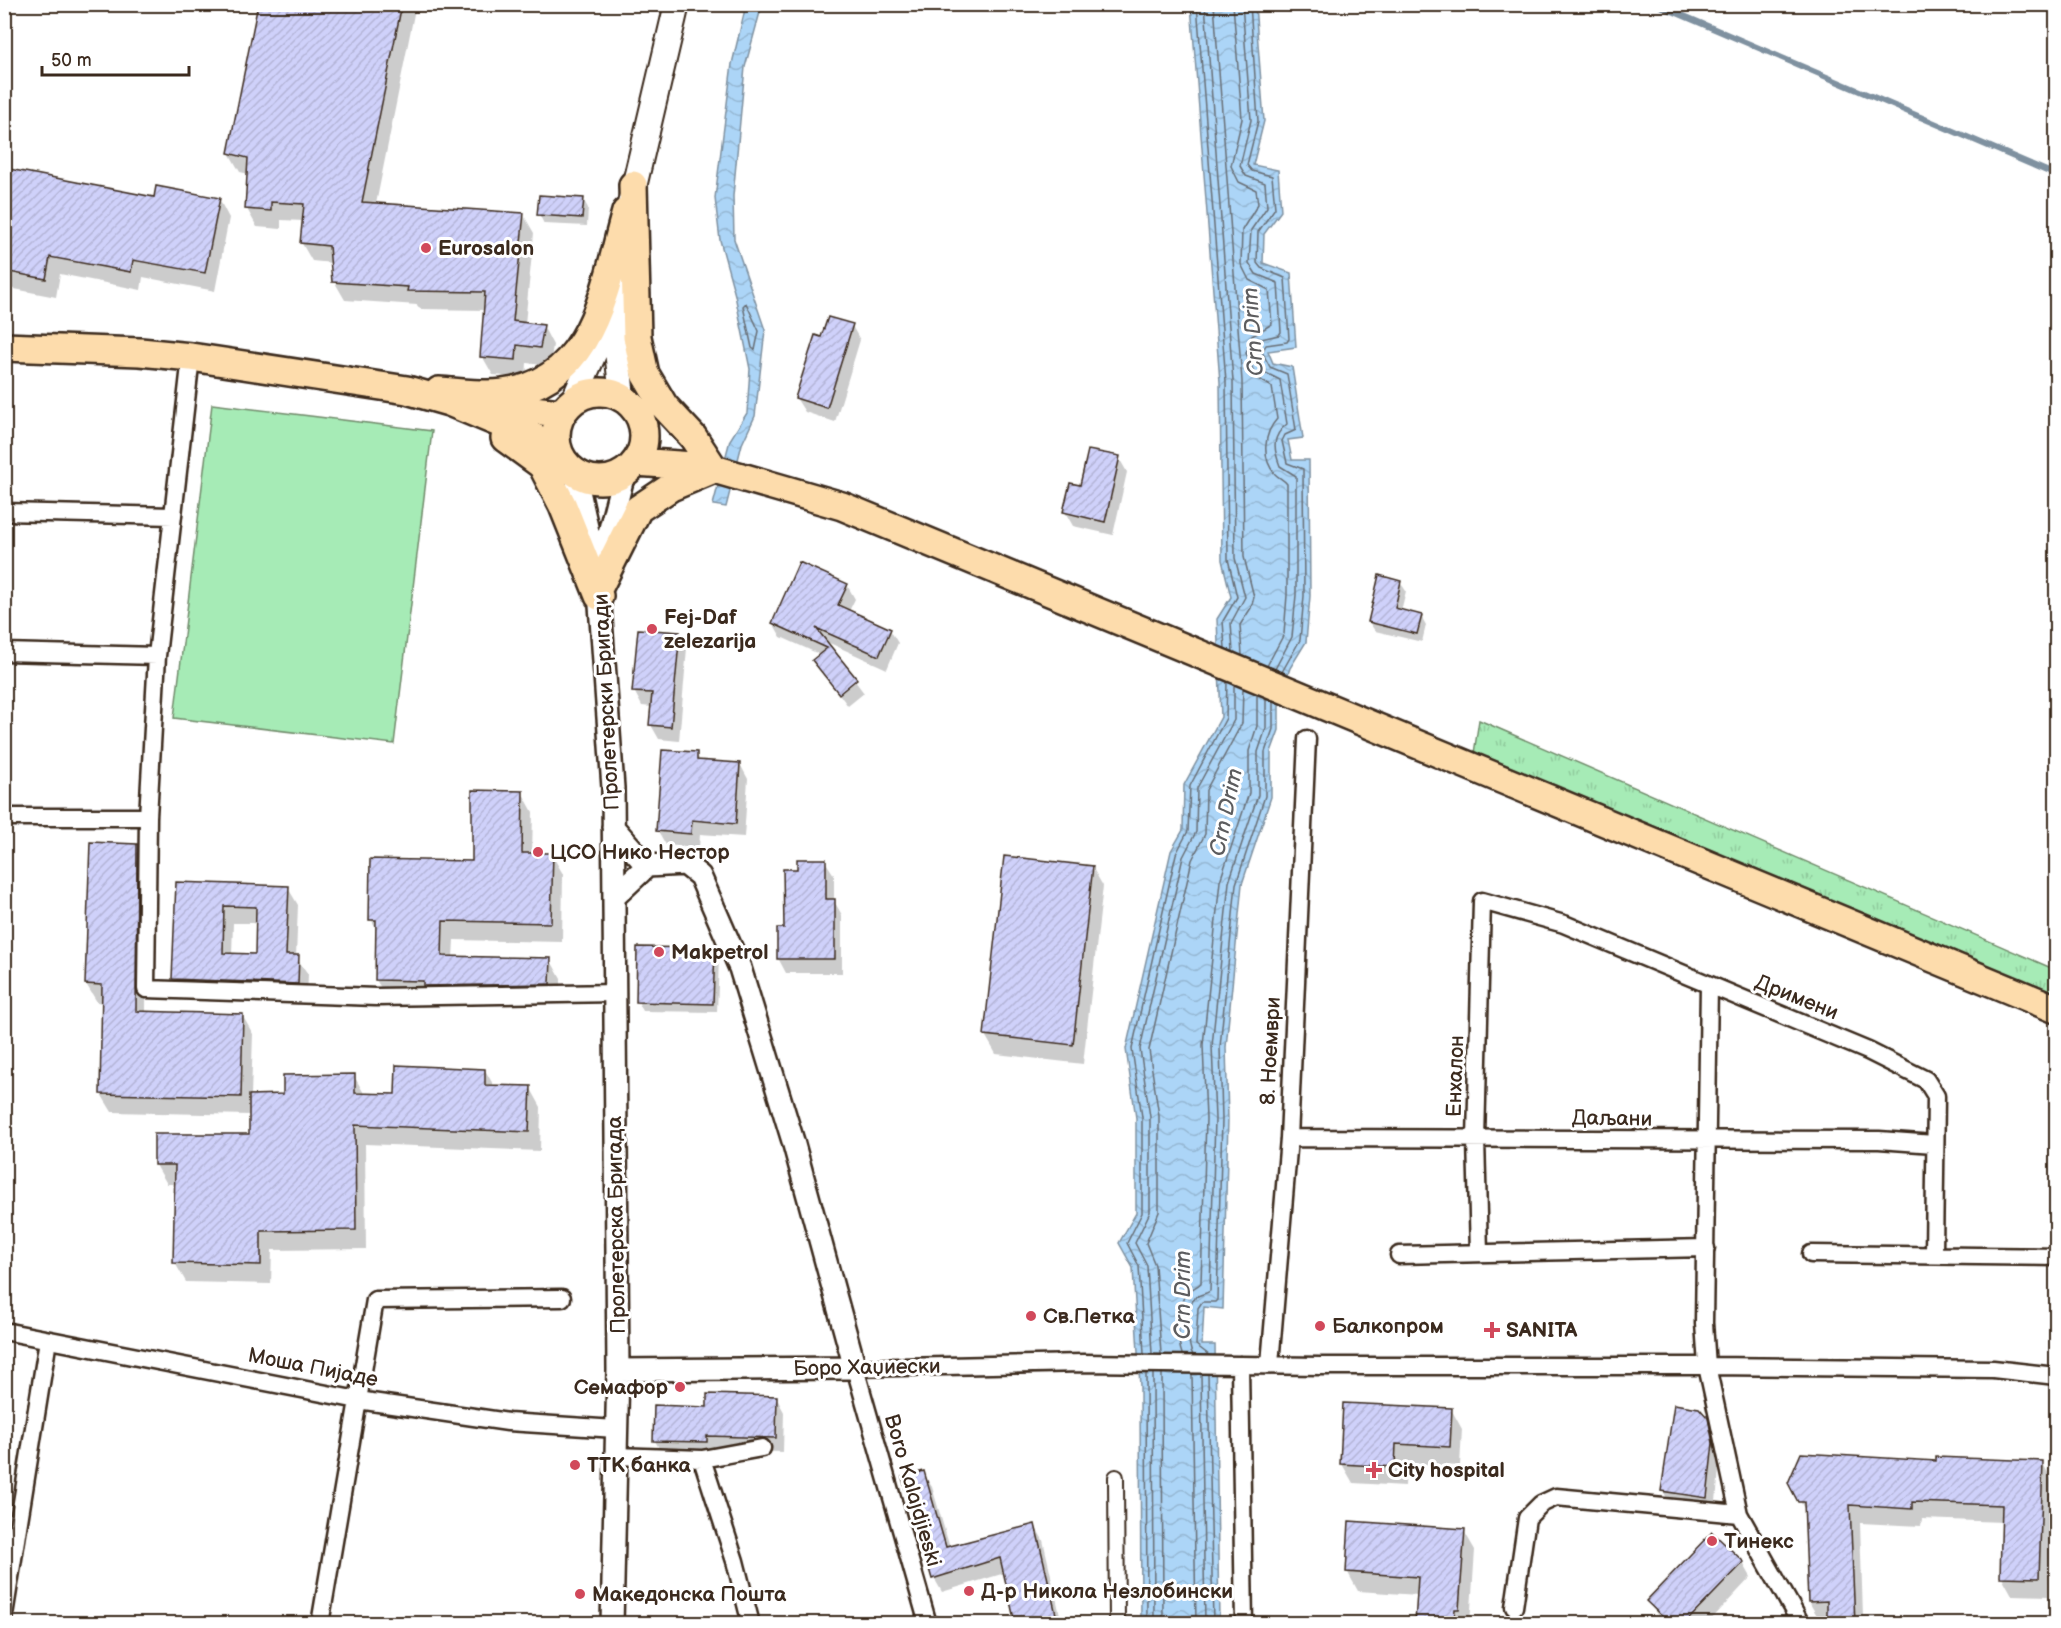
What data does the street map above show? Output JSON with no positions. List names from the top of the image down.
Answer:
{
  "streets": {
    "street": [
      "Пролетерски Бригади",
      "Дримени",
      "8. Ноември",
      "Енхалон",
      "Даљани",
      "Пролетерска Бригада",
      "Моша Пијаде",
      "Боро Хаџиески",
      "Boro Kalajdjieski"
    ]
  },
  "crossings": [
    ["Пролетерски Бригади", "Пролетерска Бригада"],
    ["Дримени", "Енхалон"],
    ["Дримени", "Даљани"],
    ["8. Ноември", "Даљани"],
    ["8. Ноември", "Боро Хаџиески"],
    ["Енхалон", "Даљани"],
    ["Пролетерска Бригада", "Моша Пијаде"],
    ["Пролетерска Бригада", "Боро Хаџиески"],
    ["Боро Хаџиески", "Boro Kalajdjieski"]
  ],
  "water": ["Crn Drim"],
  "places": {
    "other": [
      "Eurosalon",
      "Fej-Daf zelezarija",
      "ЦСО Нико Нестор",
      "Makpetrol",
      "Св.Петка",
      "Балкопром",
      "Семафор",
      "TTK банка",
      "Тинекс",
      "Д-р Никола Незлобински",
      "Македонска Пошта"
    ],
    "health": ["SANITA", "City hospital"]
  },
  "scale_bar": "50 m"
}
